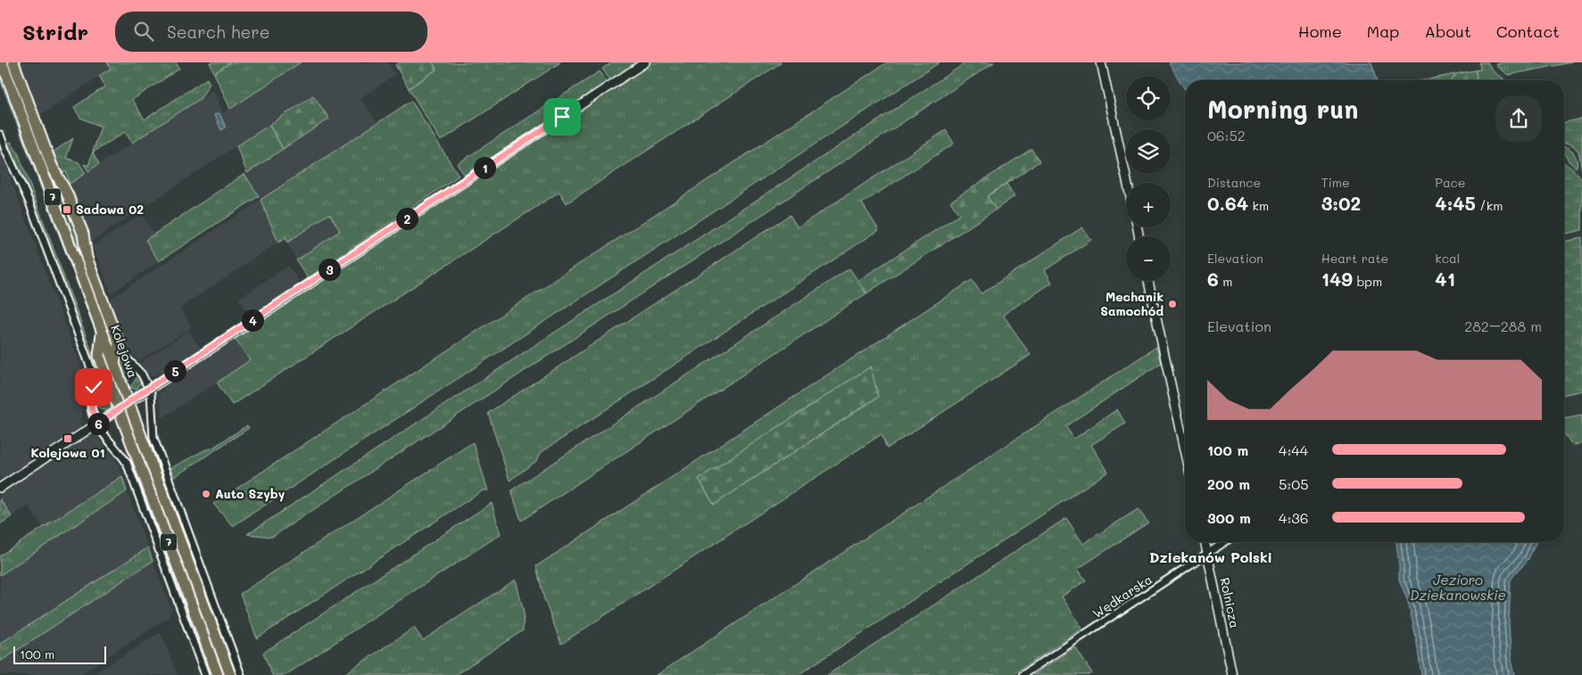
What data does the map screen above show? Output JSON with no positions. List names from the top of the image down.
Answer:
{
  "streets": {
    "highway": ["7", "Kolejowa"],
    "street": ["Wędkarska", "Rolnicza"]
  },
  "crossings": [
    ["Wędkarska", "Rolnicza"]
  ],
  "districts": ["Dziekanów Polski"],
  "water": ["Jezioro Dziekanowskie"],
  "places": {
    "transit": ["Sadowa 02", "Kolejowa 01"],
    "other": ["Mechanik Samochód", "Auto Szyby"]
  },
  "scale_bar": "100 m",
  "page": {
    "header": "Stridr",
    "search": "Search here",
    "nav": [
      "Home",
      "Map",
      "About",
      "Contact"
    ],
    "map_buttons": ["+", "−"],
    "heading": ["Morning run", "06:52"],
    "stats": [
      ["Distance", "0.64 km"],
      ["Time", "3:02"],
      ["Pace", "4:45 /km"],
      ["Elevation", "6 m"],
      ["Heart rate", "149 bpm"],
      ["kcal", "41"]
    ],
    "pins": [
      "1",
      "2",
      "3",
      "4",
      "5",
      "6"
    ],
    "chart": ["Elevation", "282–288 m"],
    "list": [
      {
        "name": "100 m",
        "note": "4:44"
      },
      {
        "name": "200 m",
        "note": "5:05"
      },
      {
        "name": "300 m",
        "note": "4:36"
      }
    ],
    "scale": "100 m"
  }
}
